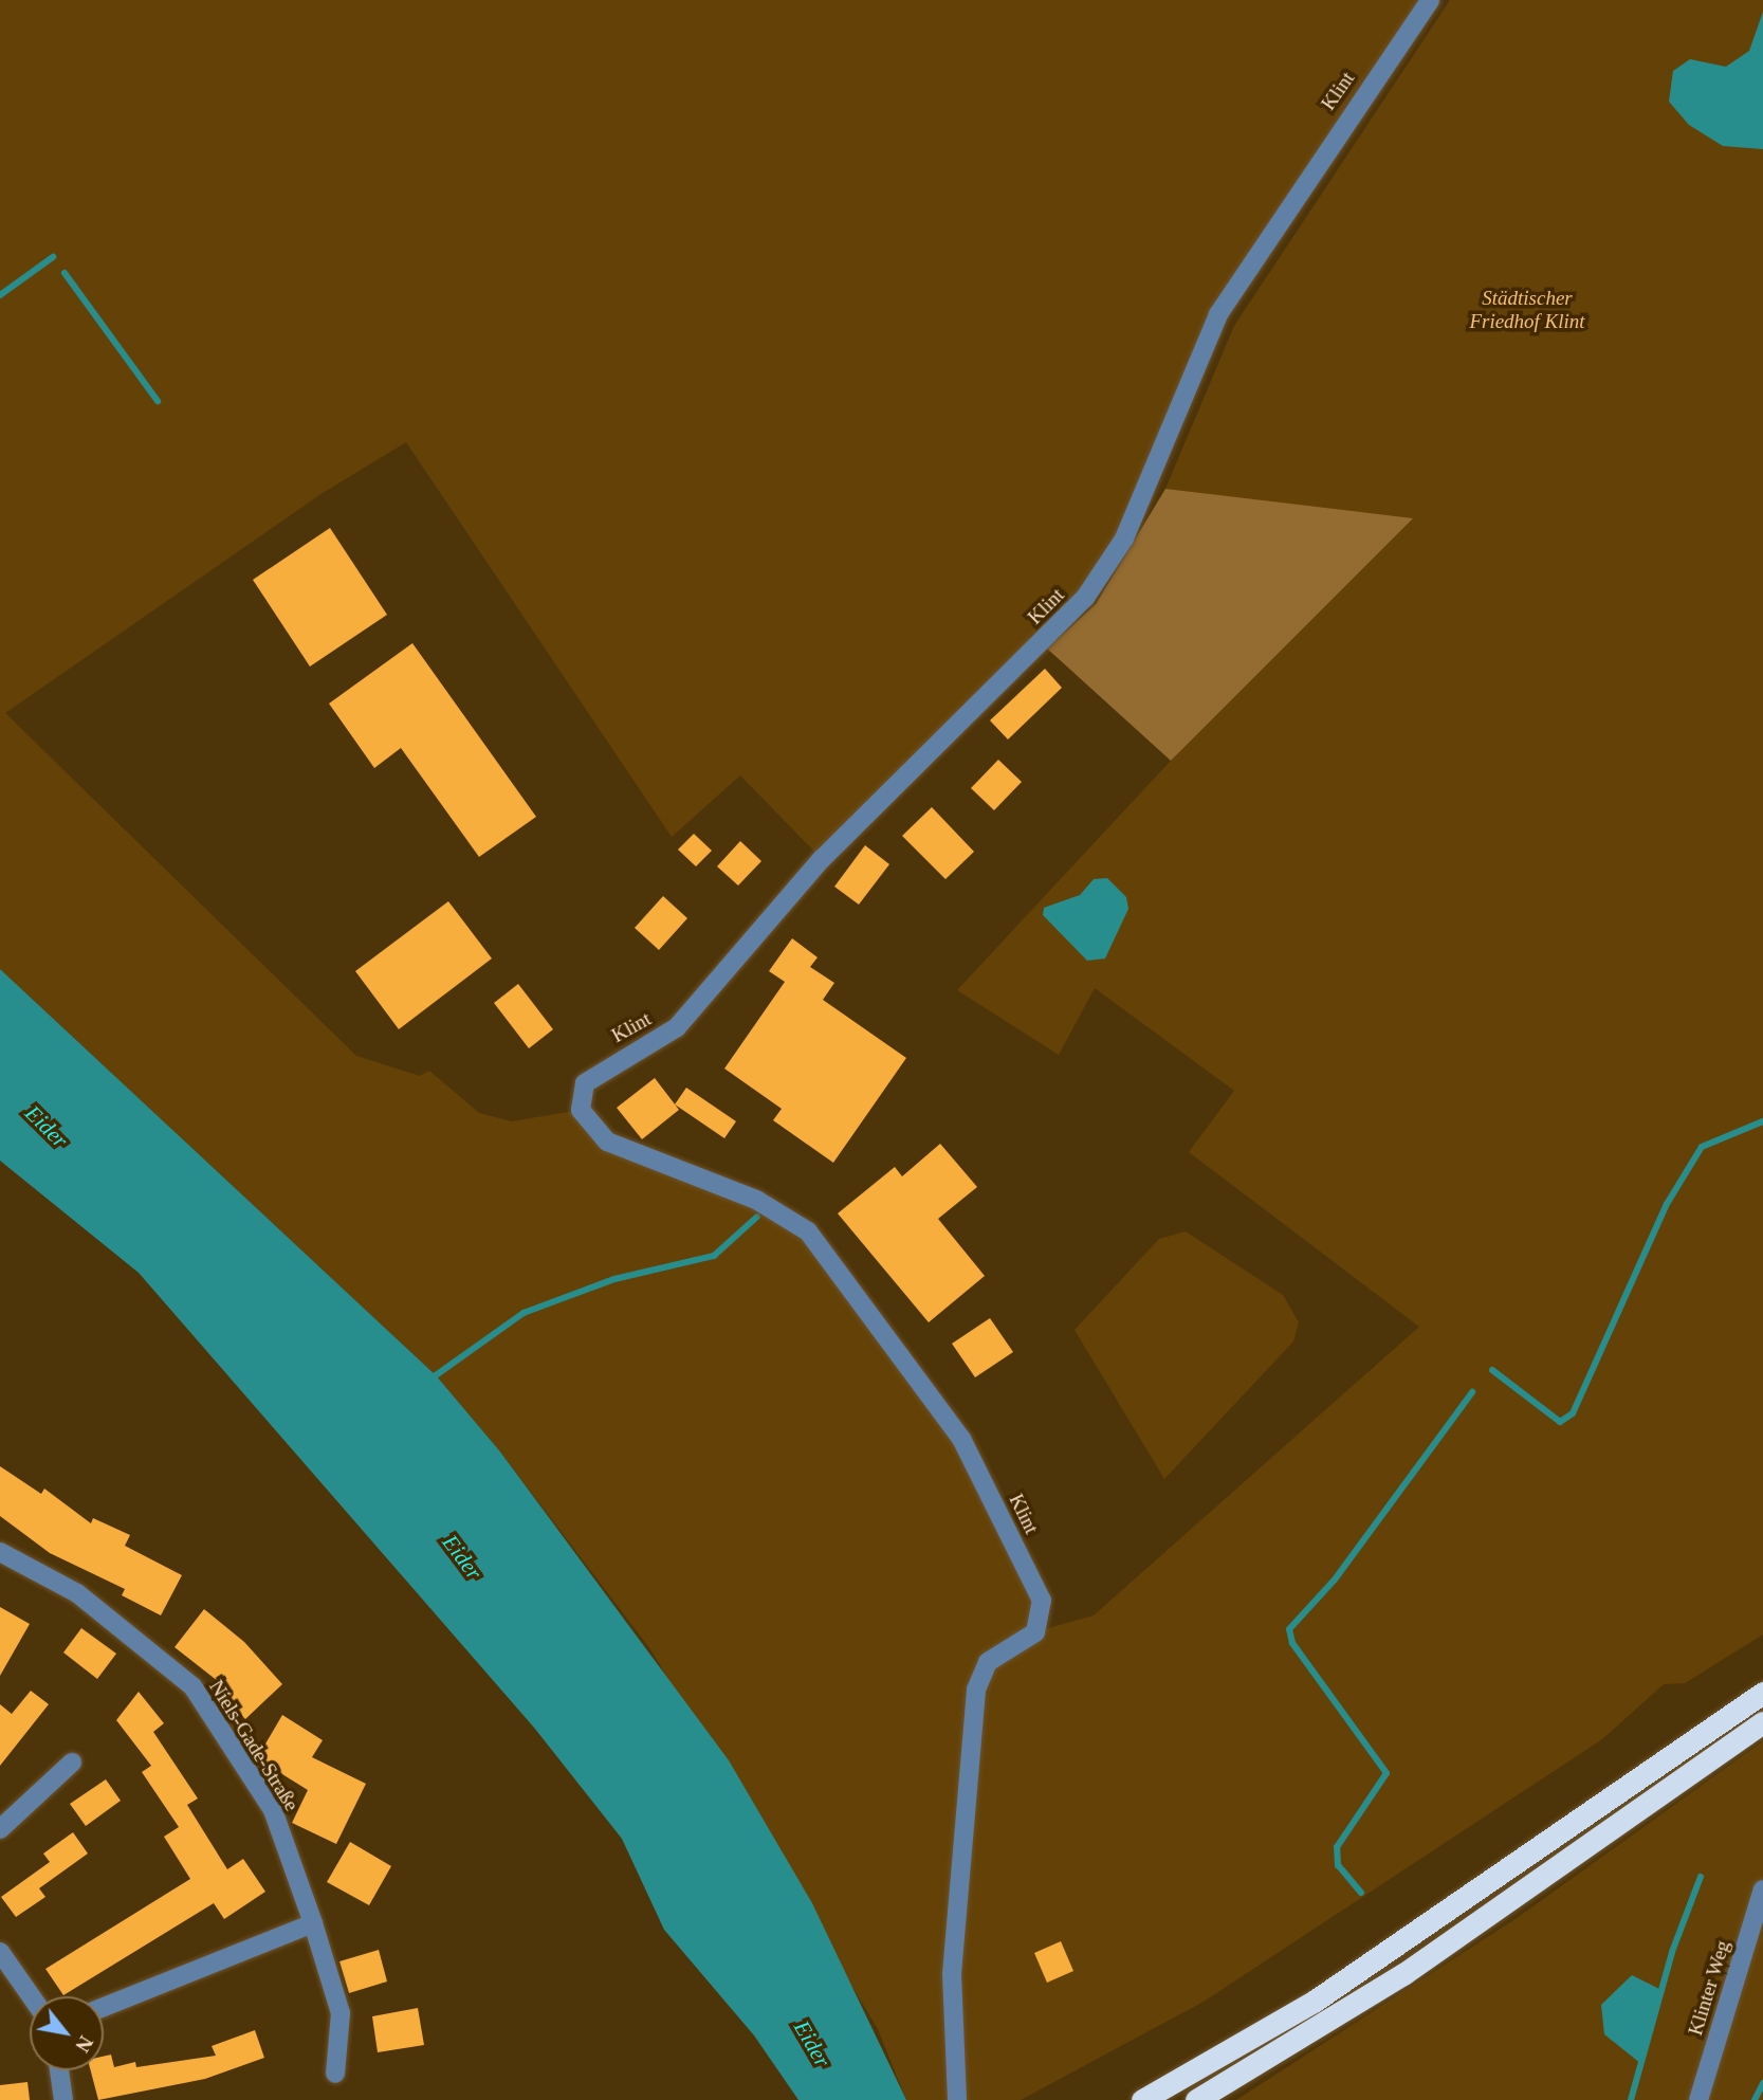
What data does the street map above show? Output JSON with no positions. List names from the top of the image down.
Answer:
{
  "streets": {
    "street": ["Klint", "Niels-Gade-Straße", "Klinter Weg"]
  },
  "water": ["Eider"],
  "parks": ["Städtischer Friedhof Klint"],
  "north": "bottom right"
}
